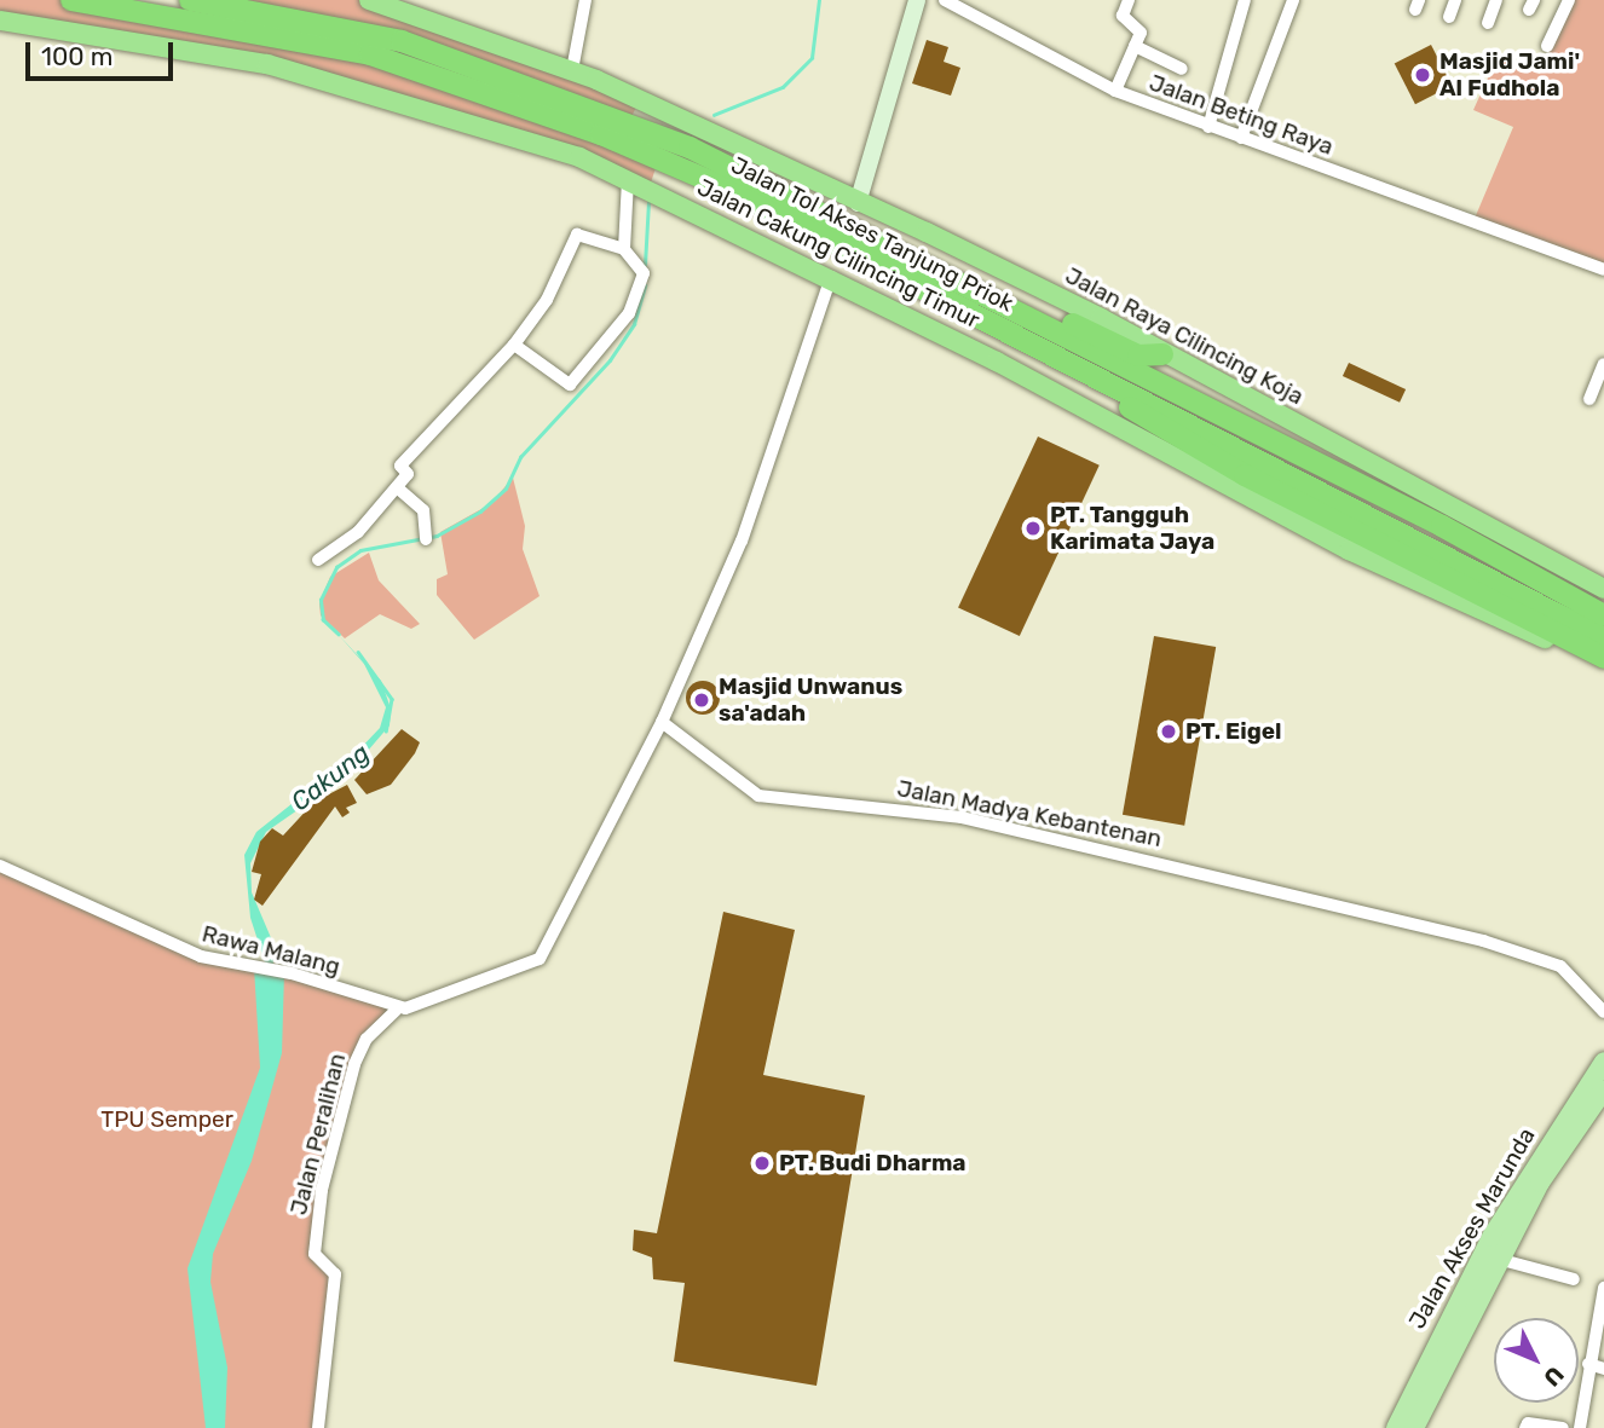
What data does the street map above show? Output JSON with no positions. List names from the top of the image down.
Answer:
{
  "streets": {
    "highway": ["Jalan Tol Akses Tanjung Priok", "Jalan Cakung Cilincing Timur", "Jalan Raya Cilincing Koja"],
    "main road": ["Jalan Akses Marunda"],
    "street": [
      "Jalan Beting Raya",
      "Jalan Madya Kebantenan",
      "Rawa Malang",
      "Jalan Peralihan"
    ]
  },
  "crossings": [
    ["Rawa Malang", "Jalan Peralihan"]
  ],
  "water": ["Cakung"],
  "parks": ["TPU Semper"],
  "places": [
    "Masjid Jami' Al Fudhola",
    "PT. Tangguh Karimata Jaya",
    "Masjid Unwanus sa'adah",
    "PT. Eigel",
    "PT. Budi Dharma"
  ],
  "scale_bar": "100 m",
  "north": "bottom right"
}
